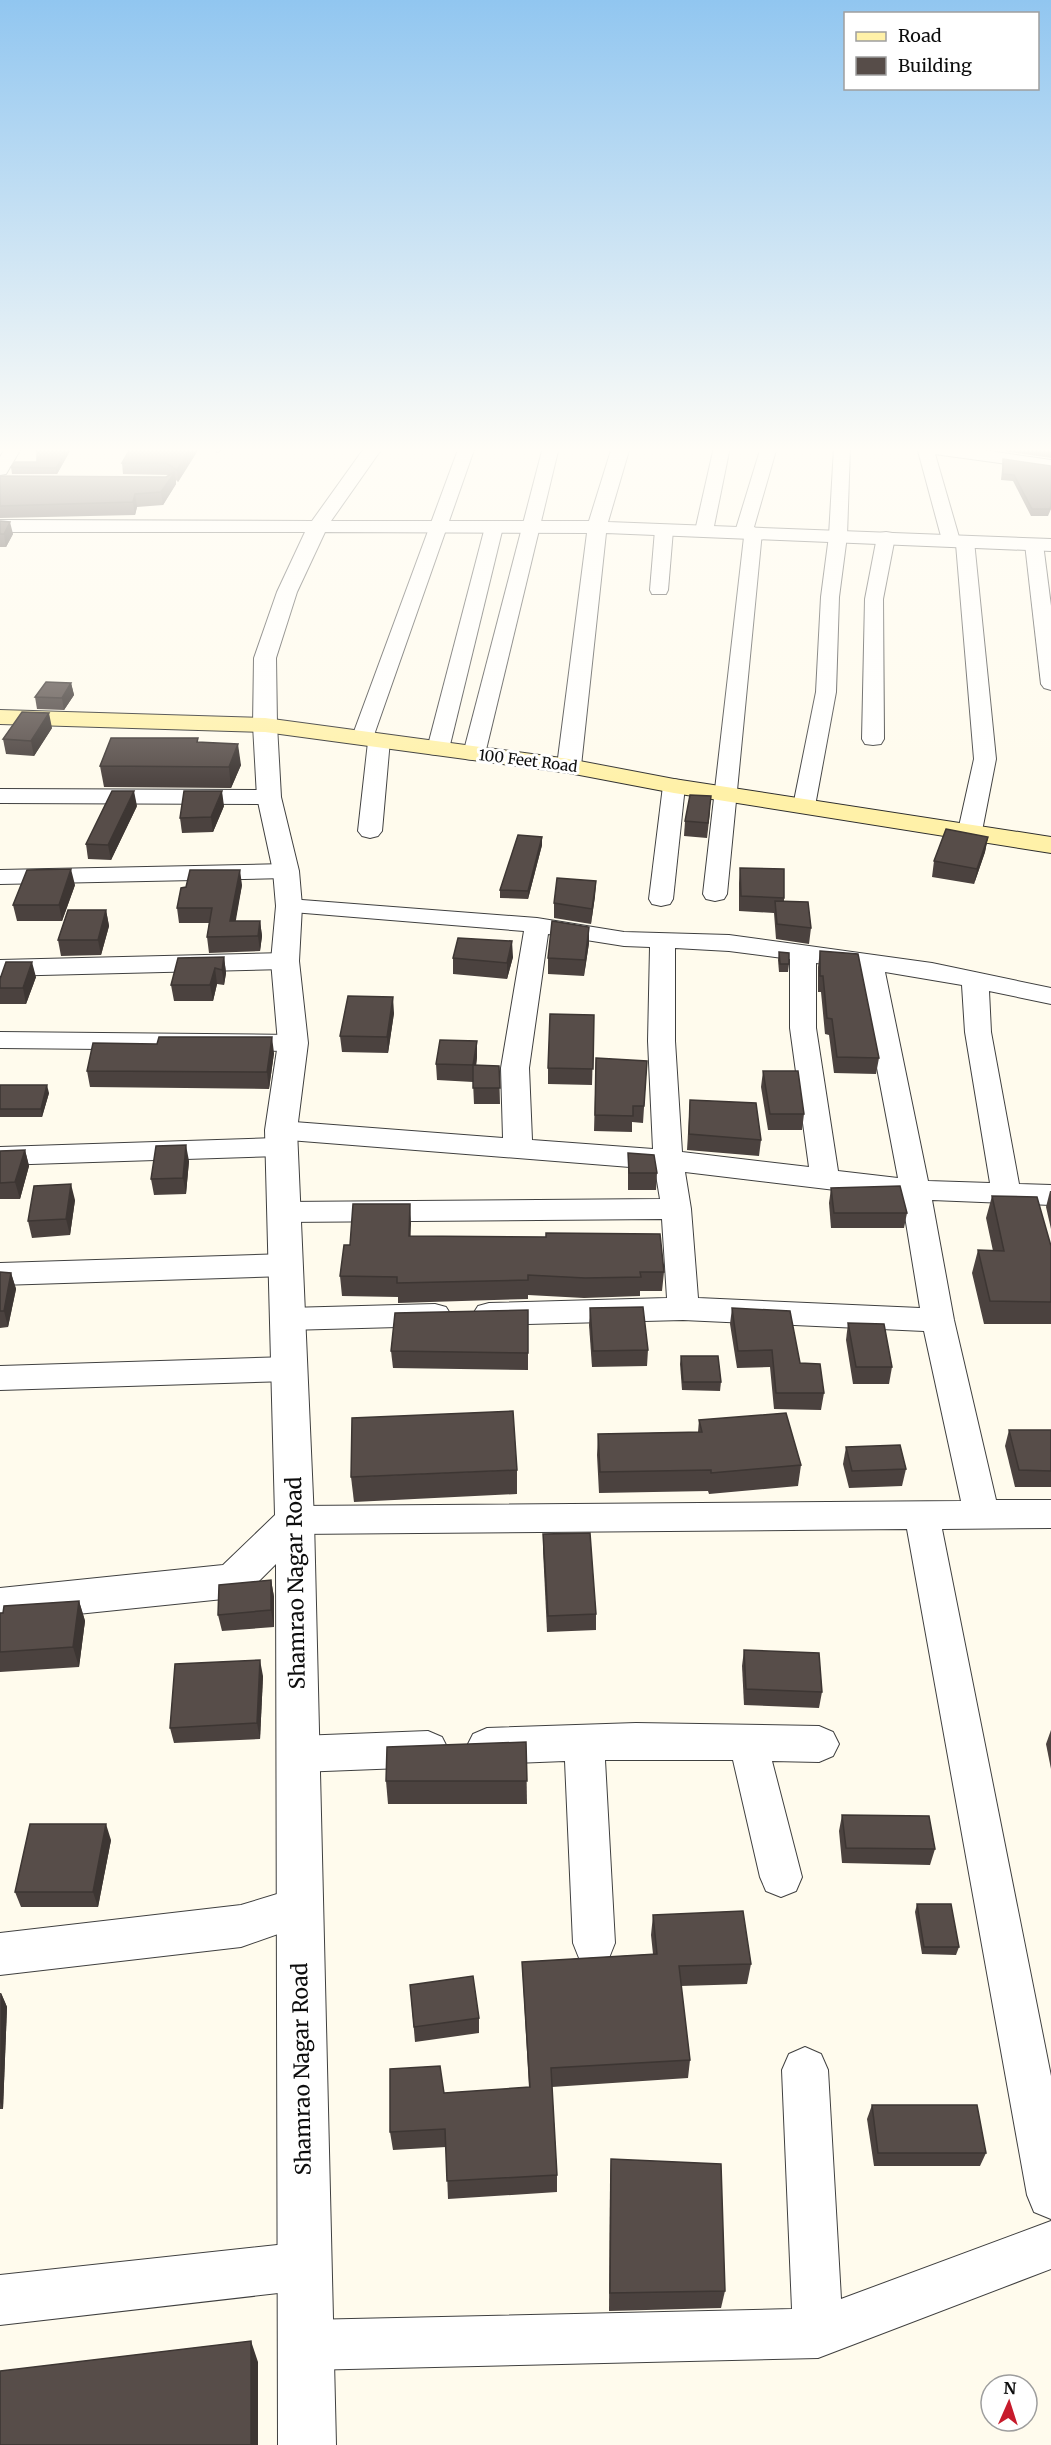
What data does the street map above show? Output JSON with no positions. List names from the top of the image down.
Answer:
{
  "streets": {
    "main road": ["100 Feet Road"],
    "street": ["Shamrao Nagar Road"]
  },
  "crossings": [
    ["100 Feet Road", "Shamrao Nagar Road"]
  ],
  "legend": ["Road", "Building"],
  "north": "top"
}
